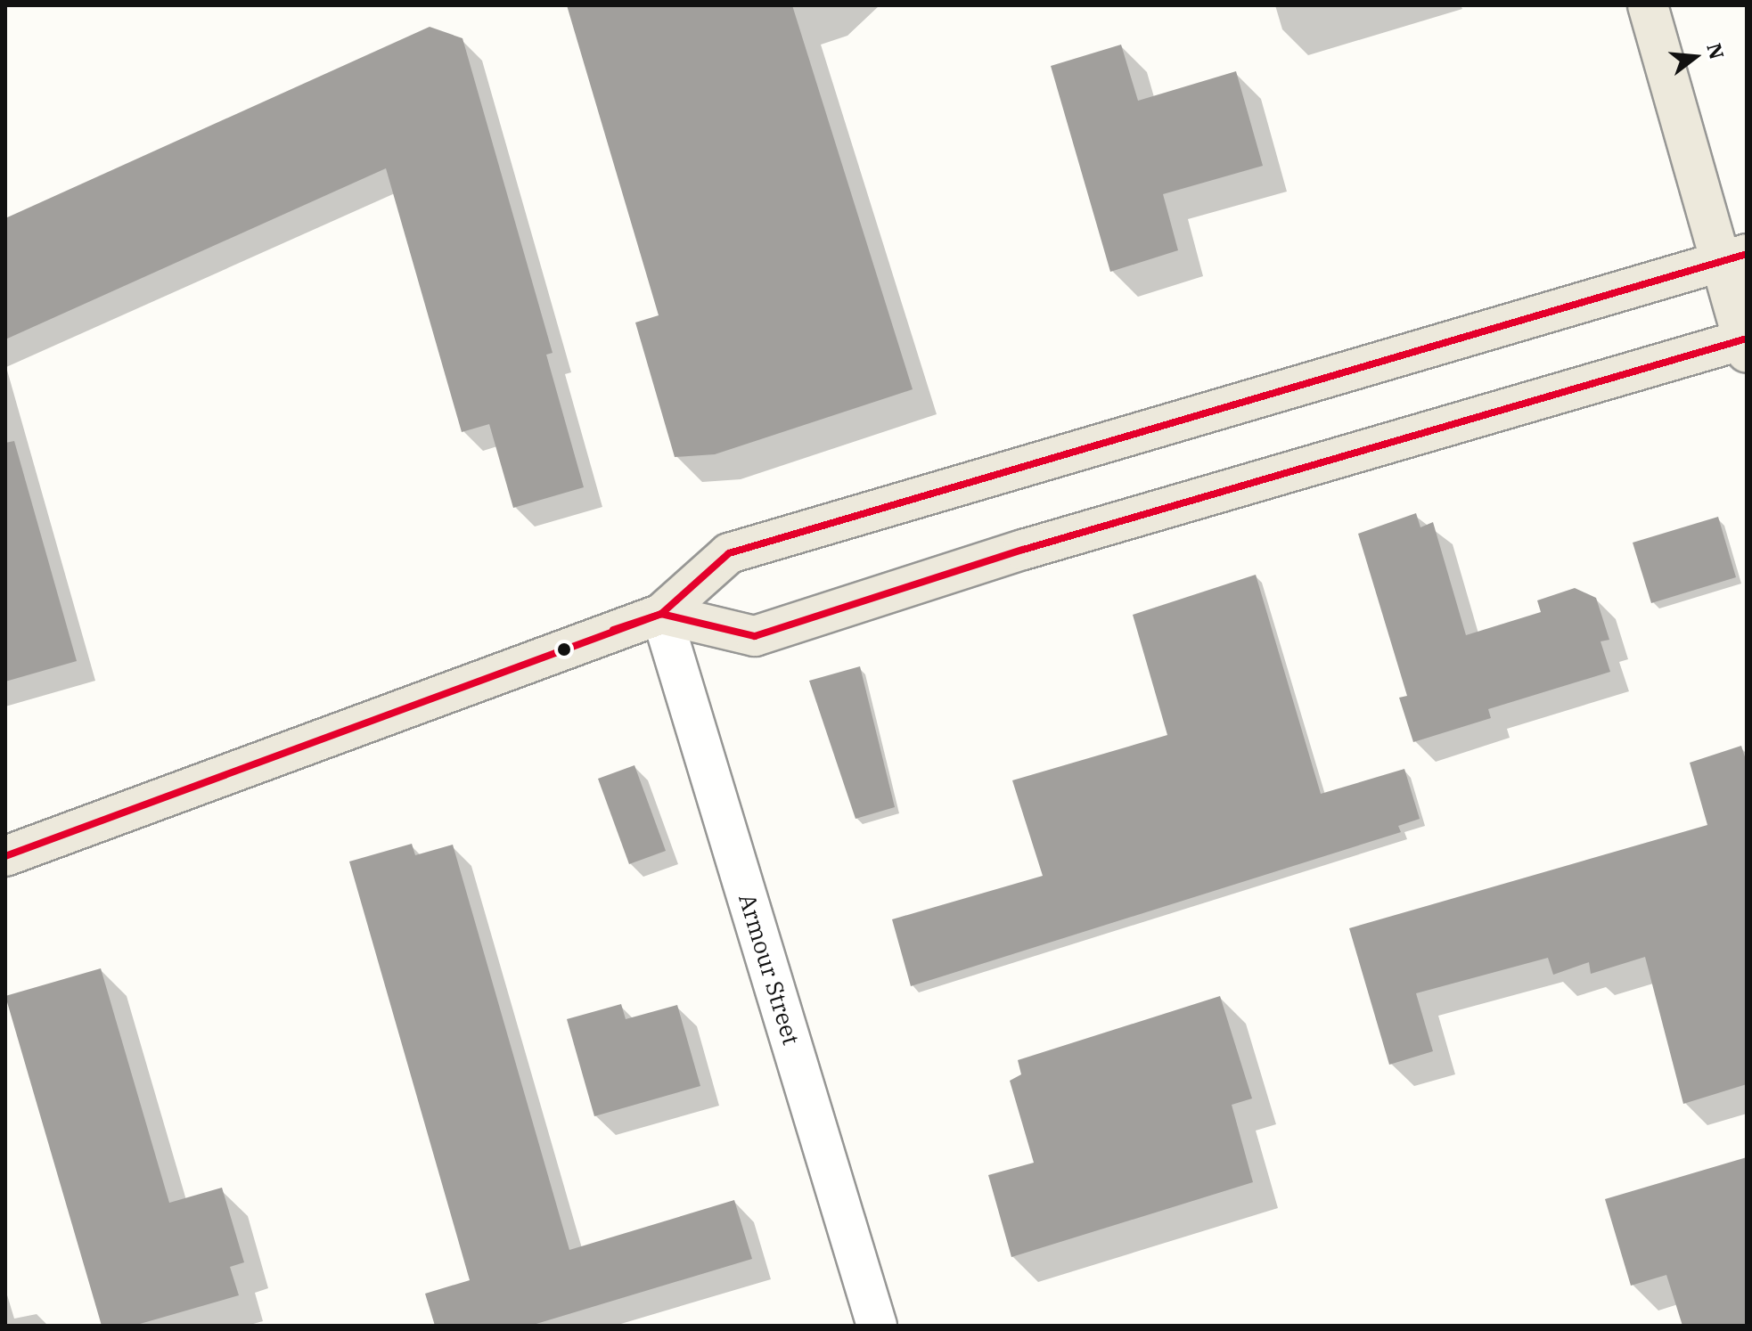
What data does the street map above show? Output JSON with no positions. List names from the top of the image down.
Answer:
{
  "streets": {
    "street": ["Armour Street"]
  },
  "north": "right"
}
